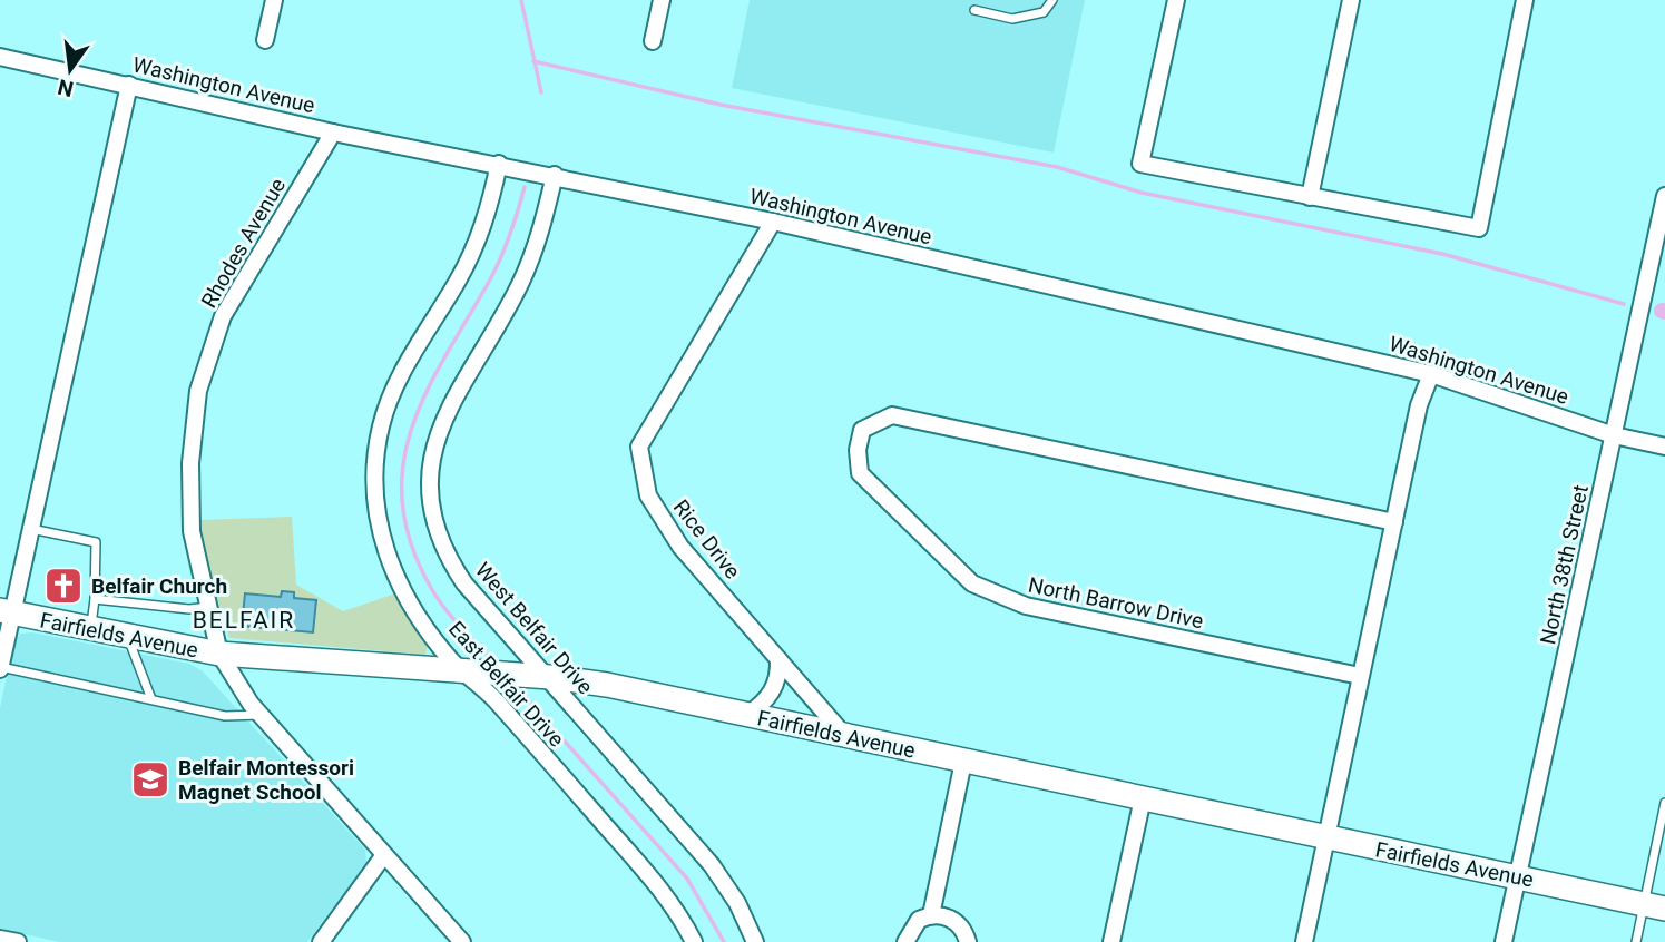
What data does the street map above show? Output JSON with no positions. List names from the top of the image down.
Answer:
{
  "streets": {
    "street": [
      "Washington Avenue",
      "Rhodes Avenue",
      "Rice Drive",
      "North 38th Street",
      "North Barrow Drive",
      "West Belfair Drive",
      "Fairfields Avenue",
      "East Belfair Drive"
    ]
  },
  "crossings": [
    ["Washington Avenue", "Rhodes Avenue"],
    ["Washington Avenue", "Rice Drive"],
    ["Washington Avenue", "North 38th Street"],
    ["Washington Avenue", "West Belfair Drive"],
    ["Washington Avenue", "East Belfair Drive"],
    ["Rhodes Avenue", "Fairfields Avenue"],
    ["Rice Drive", "Fairfields Avenue"],
    ["North 38th Street", "Fairfields Avenue"],
    ["West Belfair Drive", "Fairfields Avenue"],
    ["Fairfields Avenue", "East Belfair Drive"]
  ],
  "districts": ["BELFAIR"],
  "places": {
    "church": ["Belfair Church"],
    "school or university": ["Belfair Montessori Magnet School"]
  },
  "north": "bottom"
}
